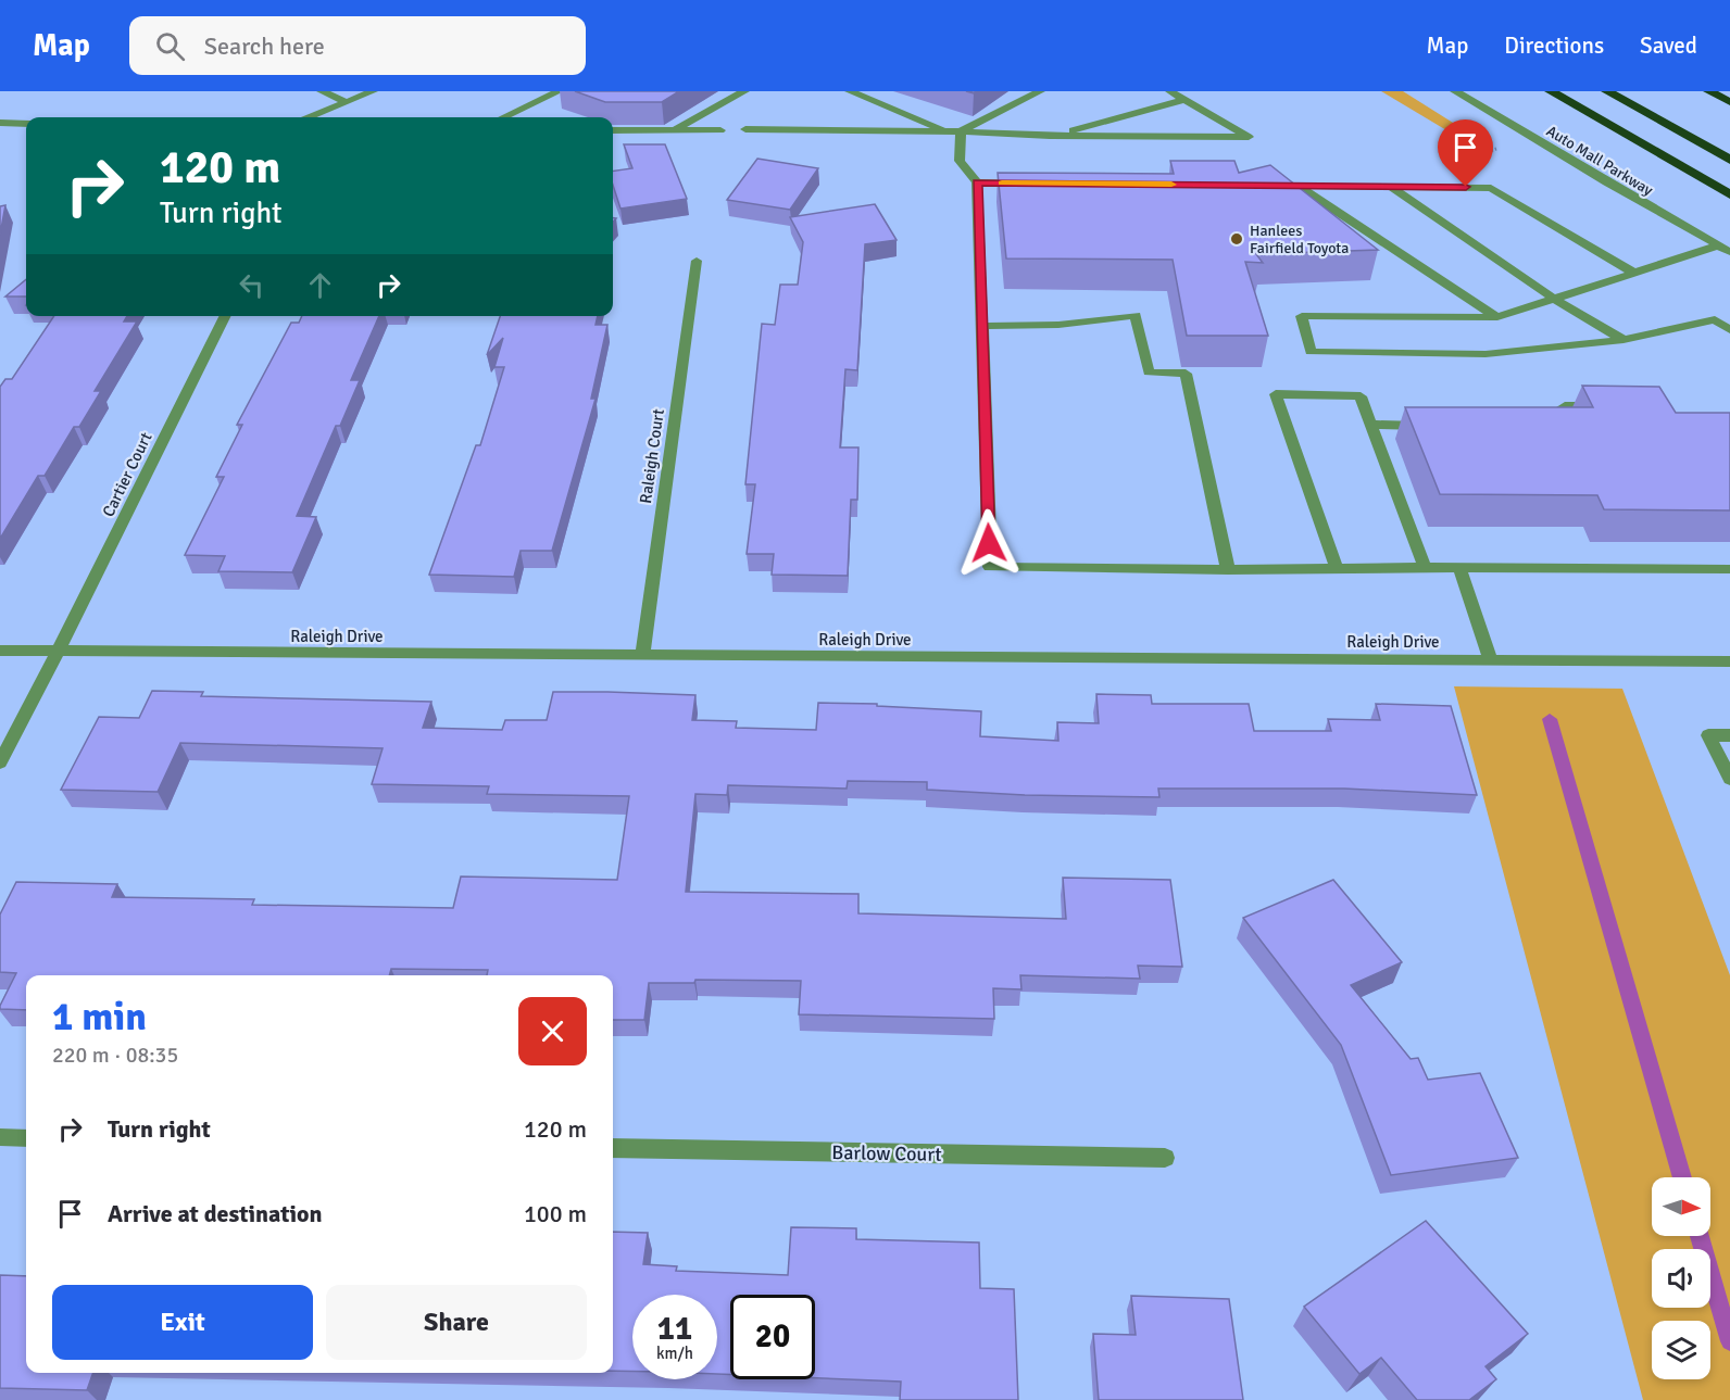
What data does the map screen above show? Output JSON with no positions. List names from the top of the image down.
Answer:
{
  "streets": {
    "street": [
      "Auto Mall Parkway",
      "Raleigh Court",
      "Cartier Court",
      "Raleigh Drive",
      "Barlow Court"
    ]
  },
  "crossings": [
    ["Raleigh Court", "Raleigh Drive"],
    ["Cartier Court", "Raleigh Drive"]
  ],
  "places": ["Hanlees Fairfield Toyota"],
  "north": "right",
  "page": {
    "header": "Map",
    "search": "Search here",
    "nav": ["Map", "Directions", "Saved"],
    "turn": ["120 m", "Turn right"],
    "heading": ["1 min", "220 m · 08:35"],
    "list": [
      {
        "name": "Turn right",
        "value": "120 m"
      },
      {
        "name": "Arrive at destination",
        "value": "100 m"
      }
    ],
    "buttons": ["Exit", "Share"],
    "speed": "11 km/h",
    "limit": "20"
  }
}
